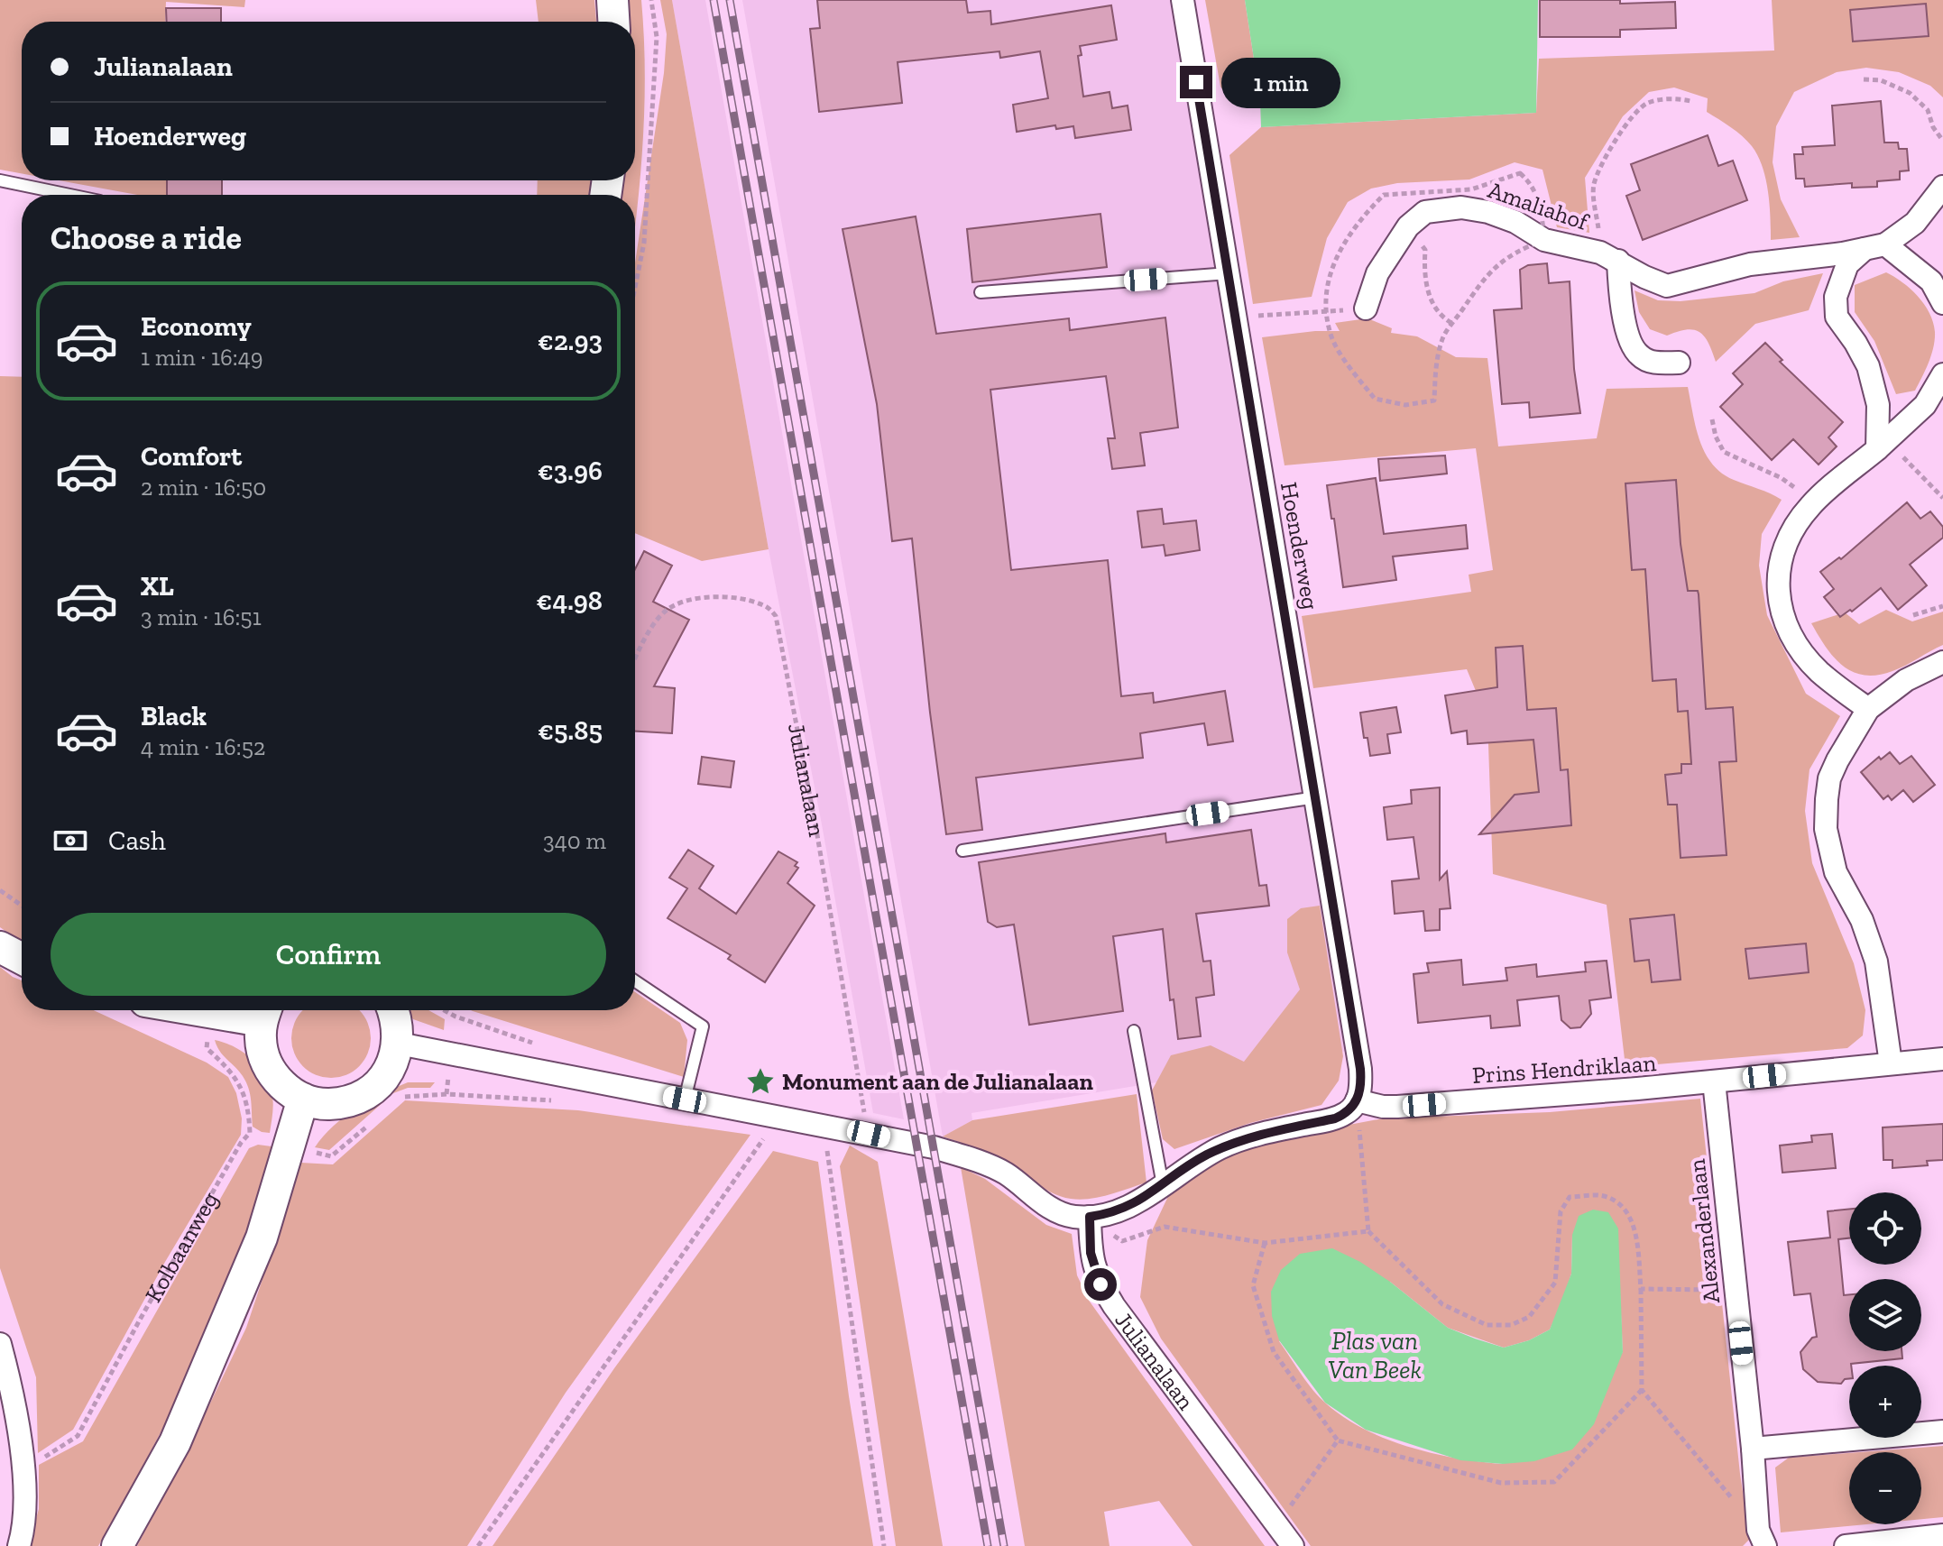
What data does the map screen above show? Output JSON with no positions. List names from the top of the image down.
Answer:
{
  "streets": {
    "street": [
      "Amaliahof",
      "Hoenderweg",
      "Julianalaan",
      "Prins Hendriklaan",
      "Alexanderlaan"
    ],
    "path": ["Kolbaanweg"]
  },
  "crossings": [
    ["Hoenderweg", "Prins Hendriklaan"],
    ["Prins Hendriklaan", "Alexanderlaan"]
  ],
  "water": ["Plas van Van Beek"],
  "places": {
    "place": ["Monument aan de Julianalaan"]
  },
  "page": {
    "banner": ["Julianalaan", "Hoenderweg"],
    "bubble": "1 min",
    "heading": "Choose a ride",
    "list": [
      {
        "name": "Economy",
        "note": "1 min · 16:49",
        "value": "€2.93"
      },
      {
        "name": "Comfort",
        "note": "2 min · 16:50",
        "value": "€3.96"
      },
      {
        "name": "XL",
        "note": "3 min · 16:51",
        "value": "€4.98"
      },
      {
        "name": "Black",
        "note": "4 min · 16:52",
        "value": "€5.85"
      }
    ],
    "pay": ["Cash", "340 m"],
    "buttons": "Confirm",
    "map_buttons": ["+", "−"]
  }
}
